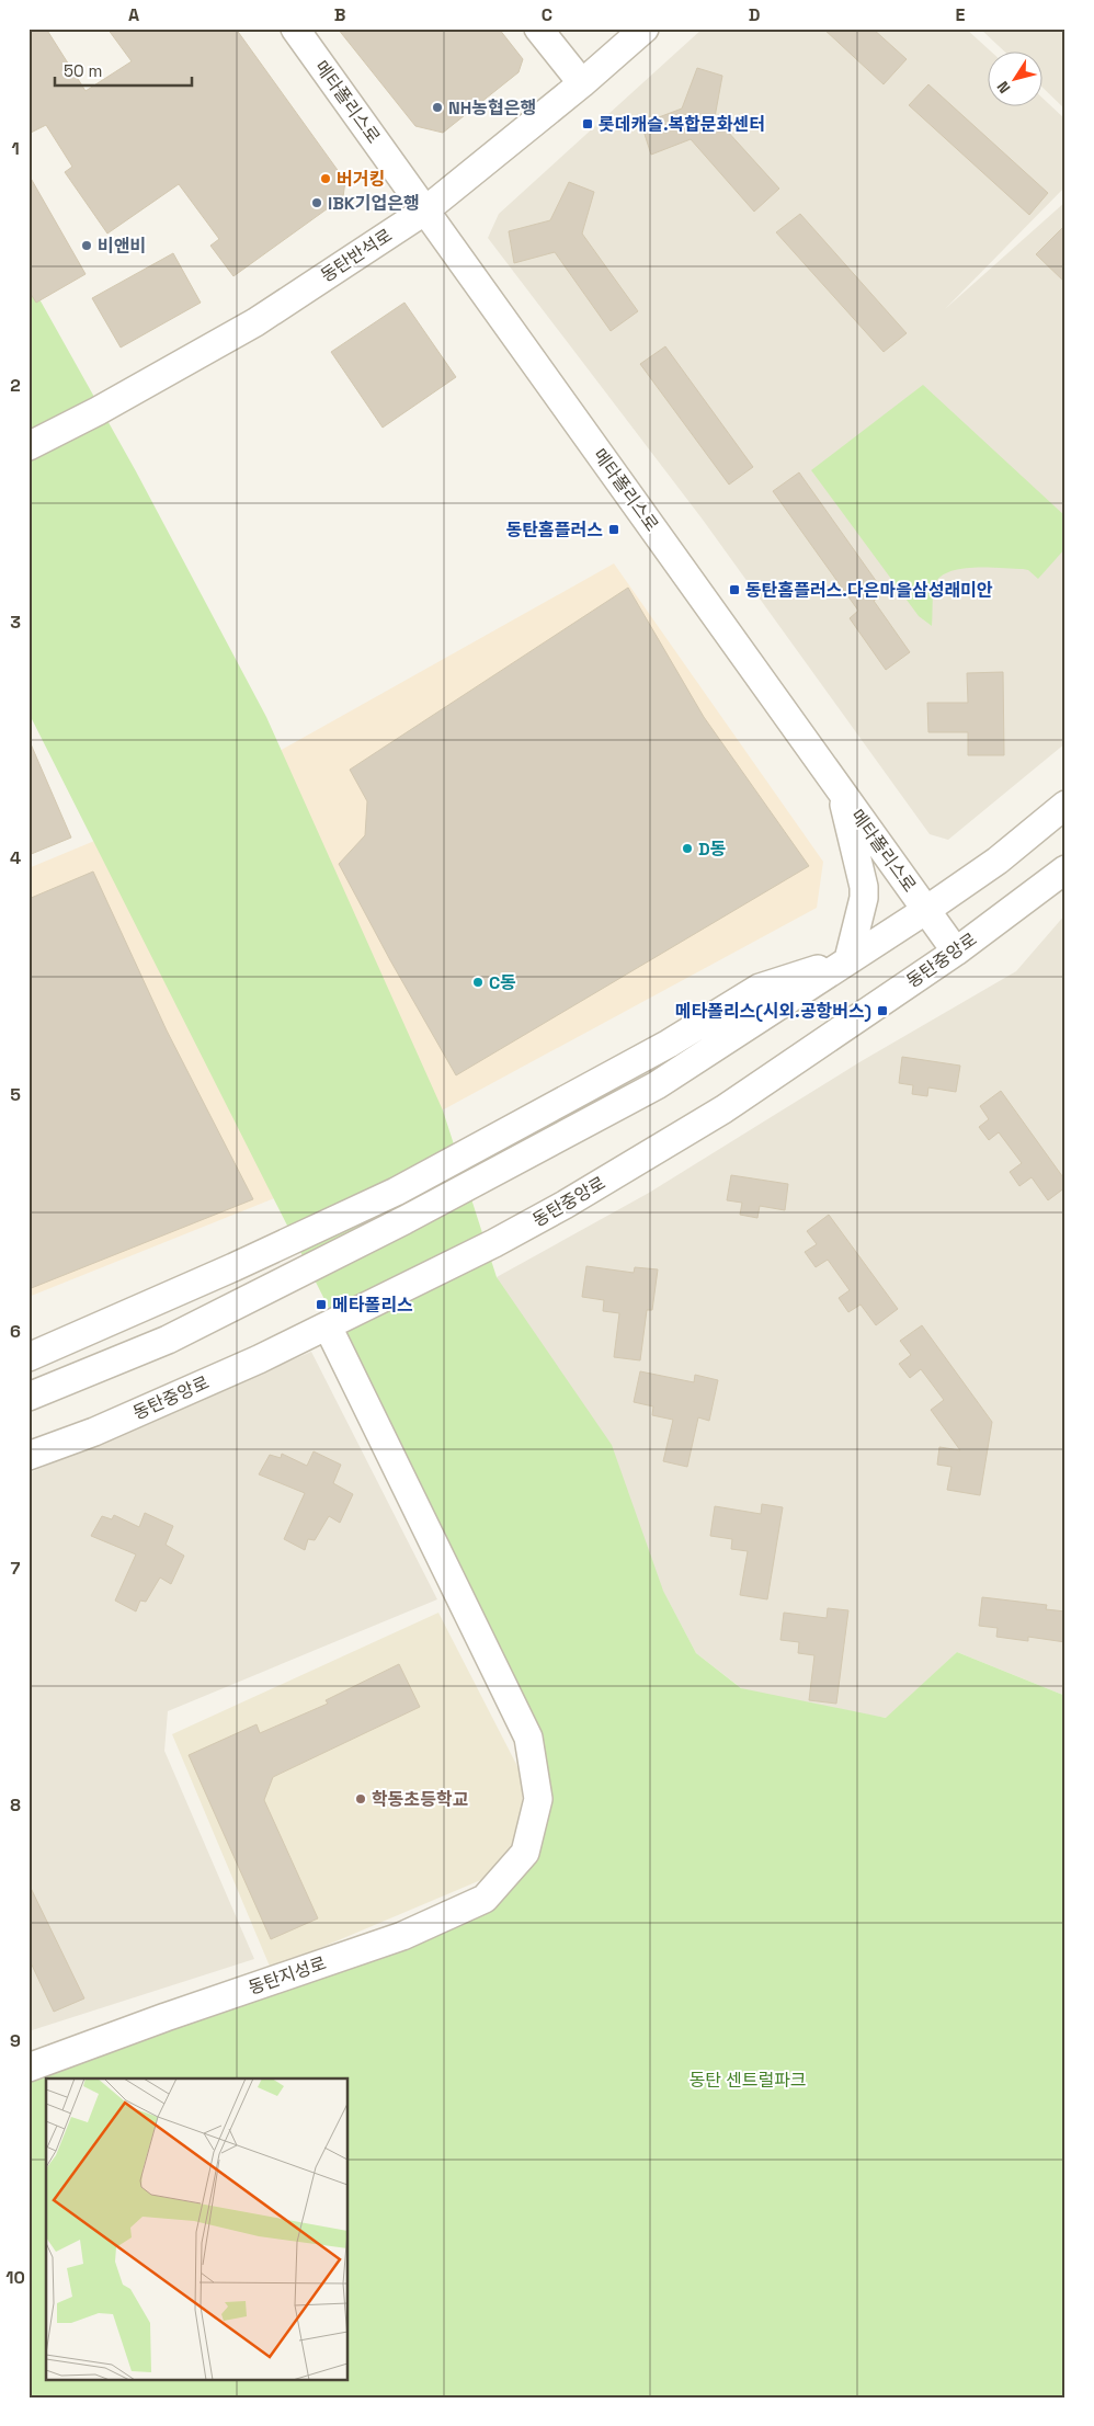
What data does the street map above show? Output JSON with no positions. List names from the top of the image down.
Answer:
{
  "streets": {
    "street": [
      "메타폴리스로",
      "동탄반석로",
      "동탄중앙로",
      "동탄지성로"
    ]
  },
  "crossings": [
    ["메타폴리스로", "동탄반석로"],
    ["메타폴리스로", "동탄중앙로"],
    ["동탄중앙로", "동탄지성로"]
  ],
  "parks": ["동탄 센트럴파크"],
  "places": {
    "other": [
      "NH농협은행",
      "버거킹",
      "IBK기업은행",
      "비앤비",
      "D동",
      "C동",
      "학동초등학교"
    ],
    "transit": [
      "롯데캐슬.복합문화센터",
      "동탄홈플러스",
      "동탄홈플러스.다은마을삼성래미안",
      "메타폴리스(시외.공항버스)",
      "메타폴리스"
    ]
  },
  "scale_bar": "50 m",
  "north": "bottom left",
  "grid": {
    "columns": [
      "A",
      "B",
      "C",
      "D",
      "E"
    ],
    "rows": [
      "1",
      "2",
      "3",
      "4",
      "5",
      "6",
      "7",
      "8",
      "9",
      "10"
    ]
  }
}
